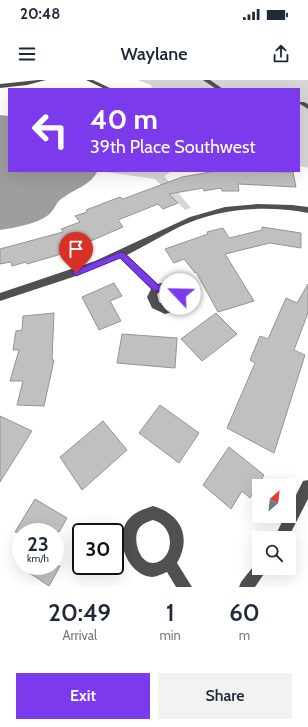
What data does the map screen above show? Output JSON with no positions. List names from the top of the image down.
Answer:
{
  "north": "top right",
  "page": {
    "status": "20:48",
    "header": "Waylane",
    "turn": ["40 m", "39th Place Southwest"],
    "speed": "23 km/h",
    "limit": "30",
    "eta": [
      "20:49",
      "Arrival",
      "1",
      "min",
      "60",
      "m"
    ],
    "buttons": ["Exit", "Share"]
  }
}
